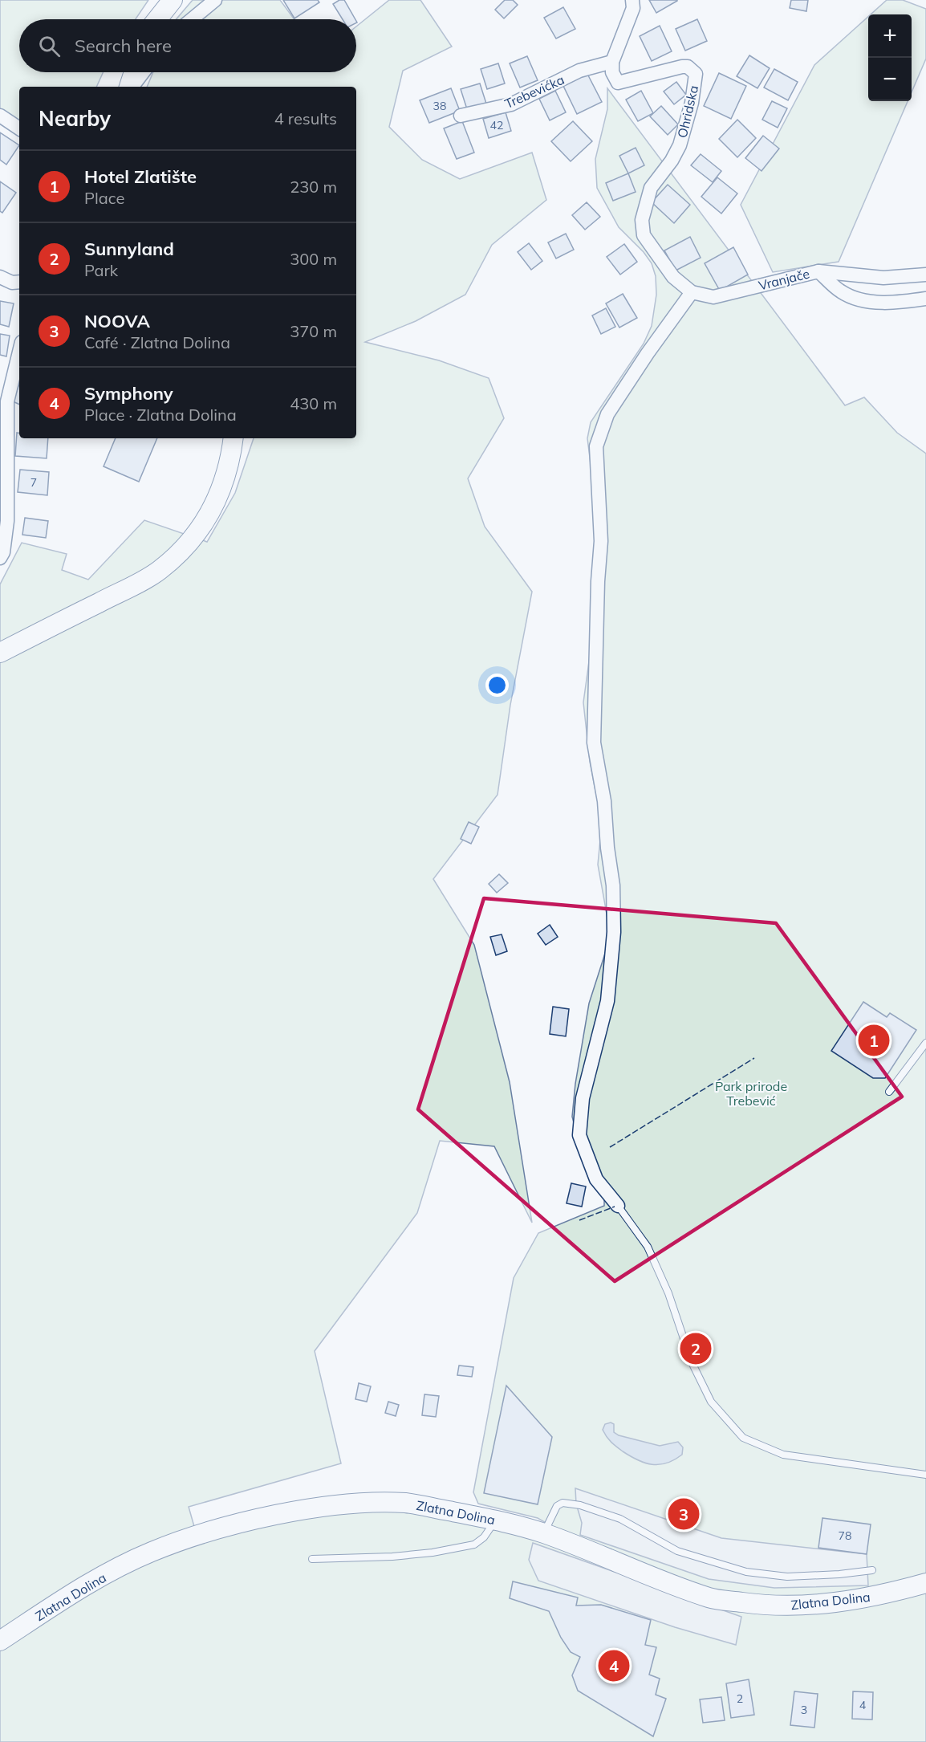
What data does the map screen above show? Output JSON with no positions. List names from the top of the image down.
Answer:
{
  "streets": {
    "main road": ["Zlatna Dolina"],
    "street": ["Trebevićka", "Ohridska", "Vranjače"]
  },
  "crossings": [
    ["Trebevićka", "Ohridska"],
    ["Ohridska", "Vranjače"]
  ],
  "parks": ["Park prirode Trebević"],
  "house_numbers": [
    "38",
    "42",
    "7",
    "78",
    "2",
    "4",
    "3"
  ],
  "page": {
    "map_buttons": ["+", "−"],
    "search": "Search here",
    "heading": ["Nearby", "4 results"],
    "list": [
      {
        "mark": "1",
        "name": "Hotel Zlatište",
        "note": "Place",
        "value": "230 m"
      },
      {
        "mark": "2",
        "name": "Sunnyland",
        "note": "Park",
        "value": "300 m"
      },
      {
        "mark": "3",
        "name": "NOOVA",
        "note": "Café · Zlatna Dolina",
        "value": "370 m"
      },
      {
        "mark": "4",
        "name": "Symphony",
        "note": "Place · Zlatna Dolina",
        "value": "430 m"
      }
    ],
    "pins": [
      "1",
      "2",
      "3",
      "4"
    ]
  }
}
